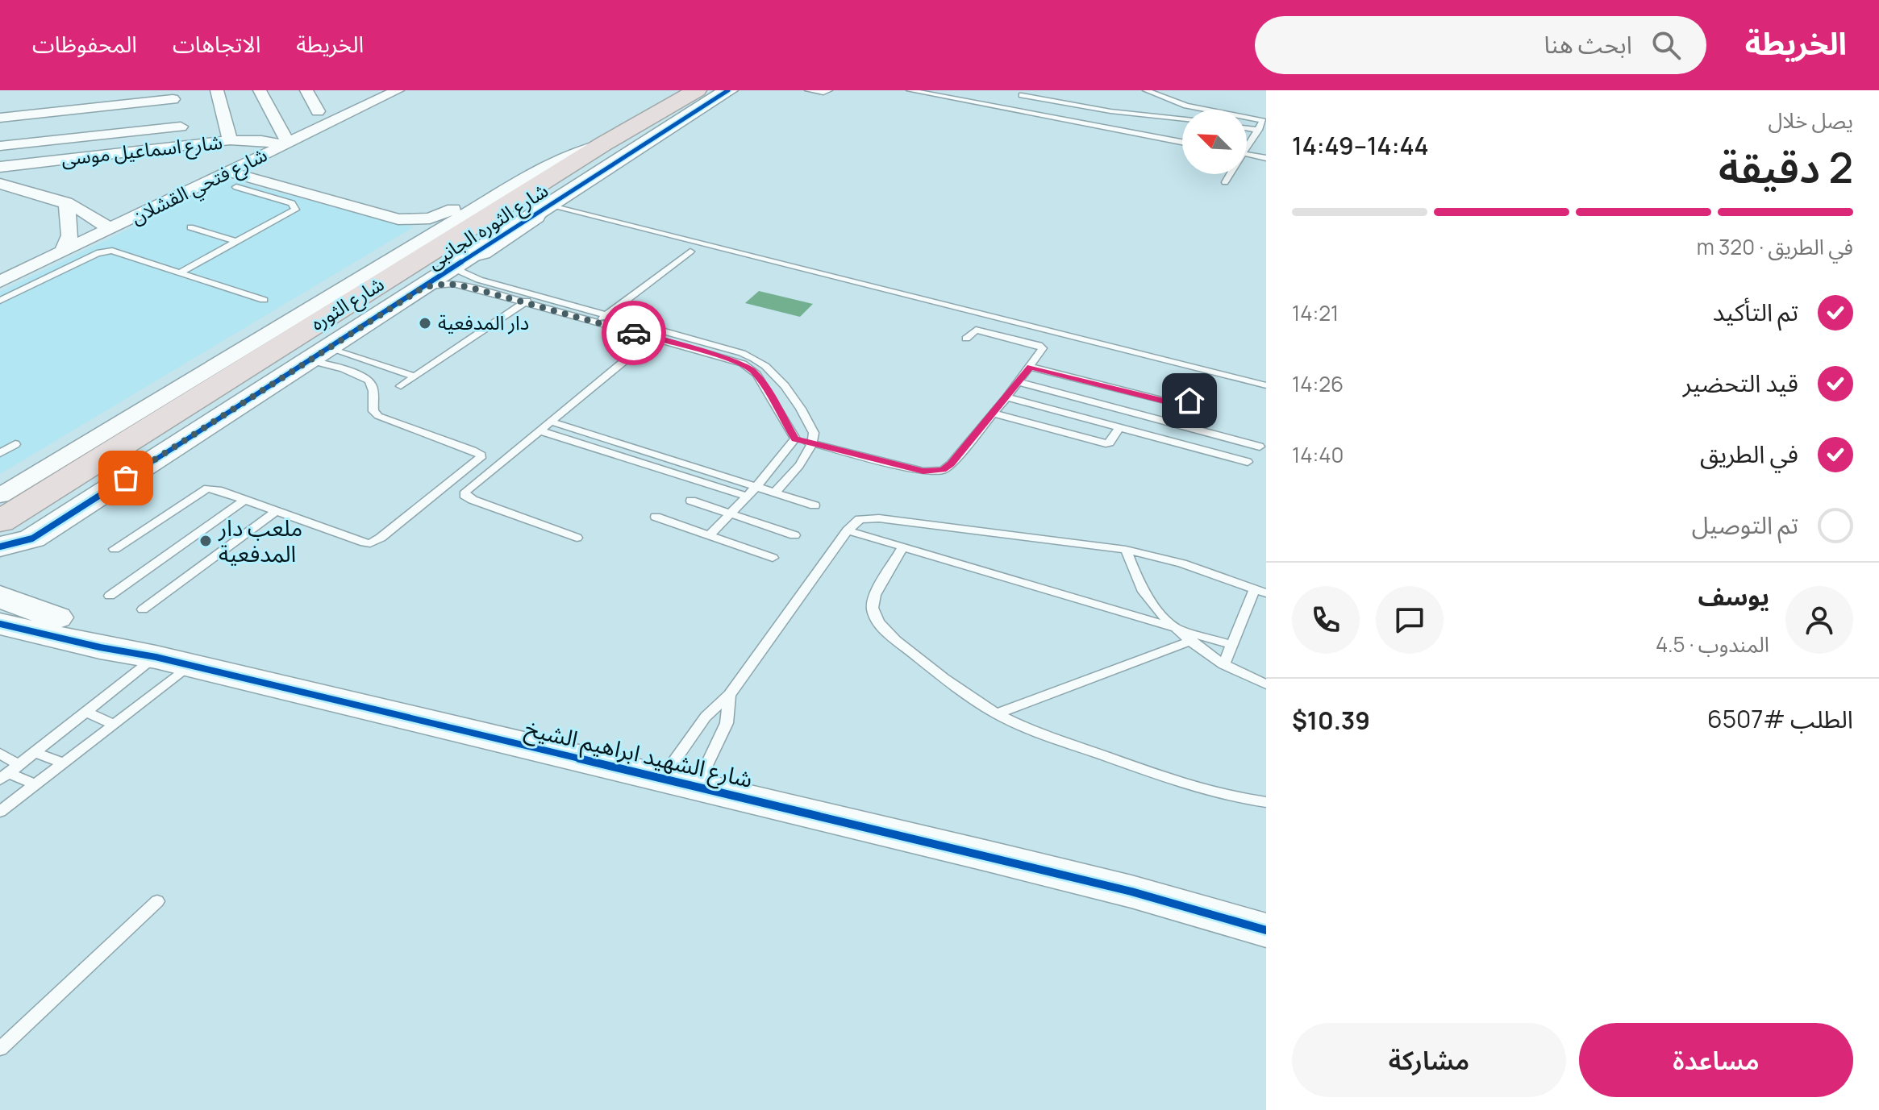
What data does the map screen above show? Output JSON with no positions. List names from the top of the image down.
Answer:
{
  "streets": {
    "highway": ["شارع الثوره"],
    "street": [
      "شارع اسماعيل موسى",
      "شارع فتحي القشلان",
      "شارع الثوره الجانبى",
      "شارع الشهيد ابراهيم الشيخ"
    ]
  },
  "crossings": [
    ["شارع اسماعيل موسى", "شارع فتحي القشلان"],
    ["شارع الثوره الجانبى", "شارع الثوره"]
  ],
  "places": ["دار المدفعية", "ملعب دار المدفعية"],
  "north": "top left",
  "page": {
    "header": "الخريطة",
    "search": "ابحث هنا",
    "nav": ["الخريطة", "الاتجاهات", "المحفوظات"],
    "heading": ["2 دقيقة", "يصل خلال", "14:44–14:49"],
    "panel": [
      "يوسف",
      "المندوب · 4.5",
      "الطلب #6507",
      "$10.39"
    ],
    "bar": "في الطريق · 320 m",
    "list": [
      ["تم التأكيد", "14:21"],
      ["قيد التحضير", "14:26"],
      ["في الطريق", "14:40"],
      "تم التوصيل"
    ],
    "buttons": ["مساعدة", "مشاركة"]
  }
}
